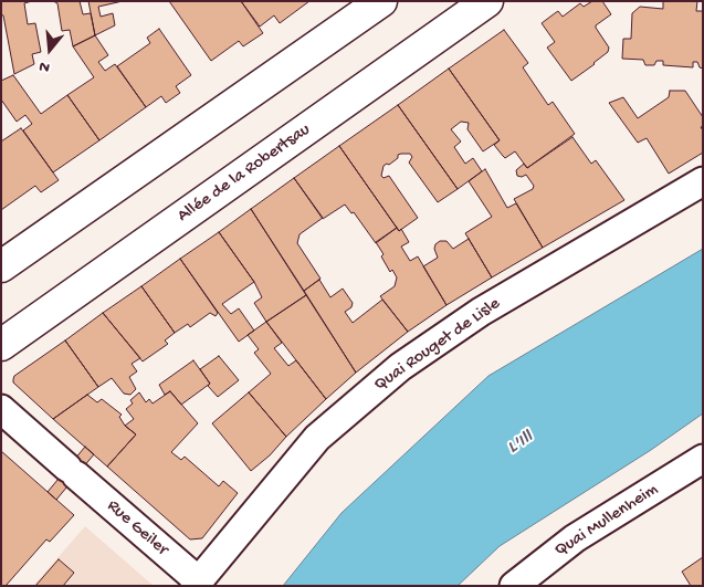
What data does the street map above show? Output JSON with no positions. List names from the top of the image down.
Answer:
{
  "streets": {
    "main road": ["Allée de la Robertsau"],
    "street": ["Quai Rouget de Lisle", "Quai Mullenheim", "Rue Geiler"]
  },
  "crossings": [
    ["Quai Rouget de Lisle", "Rue Geiler"]
  ],
  "water": ["L'Ill"],
  "north": "bottom"
}
